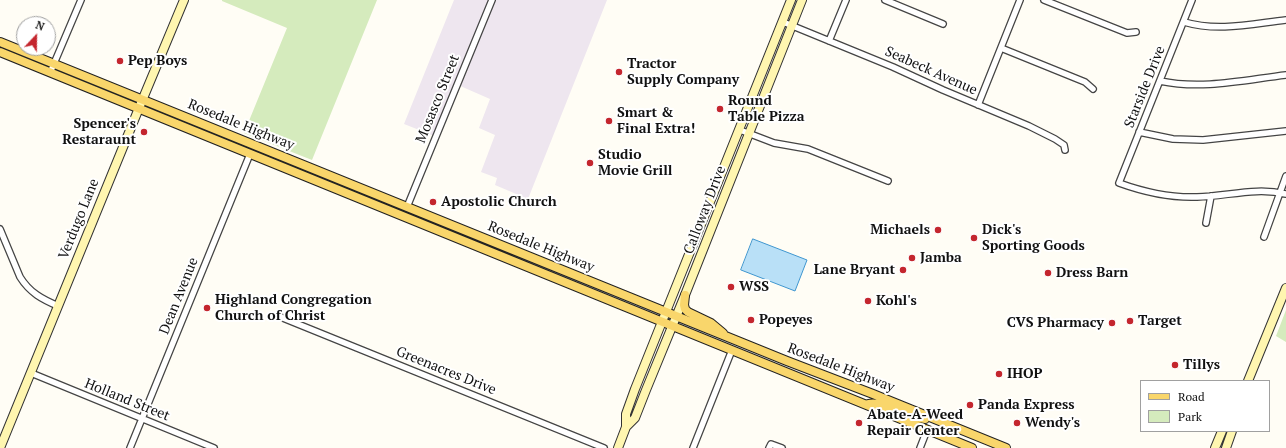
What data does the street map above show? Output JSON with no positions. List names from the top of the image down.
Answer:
{
  "streets": {
    "main road": ["Rosedale Highway", "Calloway Drive", "Verdugo Lane"],
    "street": [
      "Seabeck Avenue",
      "Starside Drive",
      "Mosasco Street",
      "Dean Avenue",
      "Greenacres Drive",
      "Holland Street"
    ]
  },
  "crossings": [
    ["Seabeck Avenue", "Calloway Drive"],
    ["Mosasco Street", "Rosedale Highway"],
    ["Rosedale Highway", "Calloway Drive"],
    ["Rosedale Highway", "Verdugo Lane"],
    ["Rosedale Highway", "Dean Avenue"],
    ["Verdugo Lane", "Holland Street"],
    ["Dean Avenue", "Holland Street"]
  ],
  "places": [
    "Pep Boys",
    "Tractor Supply Company",
    "Round Table Pizza",
    "Smart & Final Extra!",
    "Spencer's Restaraunt",
    "Studio Movie Grill",
    "Apostolic Church",
    "Michaels",
    "Dick's Sporting Goods",
    "Jamba",
    "Lane Bryant",
    "Dress Barn",
    "WSS",
    "Kohl's",
    "Highland Congregation Church of Christ",
    "Popeyes",
    "Target",
    "CVS Pharmacy",
    "Tillys",
    "IHOP",
    "Panda Express",
    "Abate-A-Weed Repair Center",
    "Wendy's"
  ],
  "legend": ["Road", "Park"],
  "north": "top"
}
